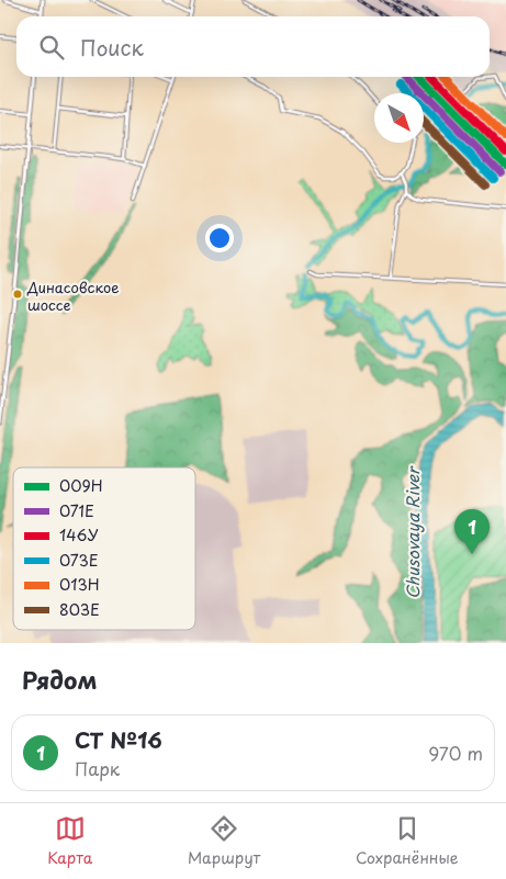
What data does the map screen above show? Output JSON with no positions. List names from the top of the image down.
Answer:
{
  "water": ["Chusovaya River"],
  "places": ["Динасовское шоссе"],
  "lines": [
    "transit line 009Н",
    "transit line 146У",
    "transit line 013Н",
    "transit line 071Е",
    "transit line 073Е",
    "transit line 803Е"
  ],
  "legend": [
    "009Н",
    "071Е",
    "146У",
    "073Е",
    "013Н",
    "803Е"
  ],
  "north": "bottom right",
  "page": {
    "search": "Поиск",
    "pins": "1",
    "heading": "Рядом",
    "list": [
      {
        "mark": "1",
        "name": "СТ №16",
        "note": "Парк",
        "value": "970 m"
      }
    ],
    "nav": ["Карта", "Маршрут", "Сохранённые"]
  }
}
